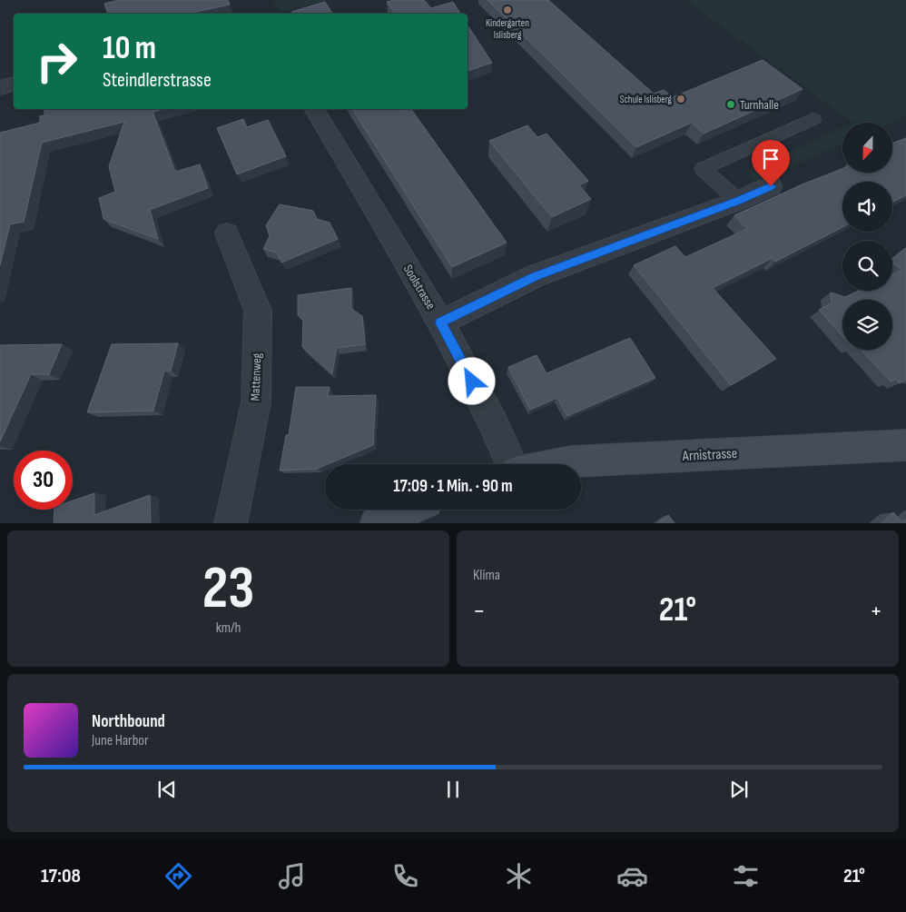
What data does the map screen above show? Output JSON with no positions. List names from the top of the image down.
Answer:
{
  "streets": {
    "street": ["Soolstrasse", "Mattenweg", "Arnistrasse"]
  },
  "places": ["Kindergarten Islisberg", "Schule Islisberg", "Turnhalle"],
  "north": "bottom",
  "page": {
    "turn": ["10 m", "Steindlerstrasse"],
    "limit": "30",
    "trip": "17:09 · 1 Min. · 90 m",
    "tile": [
      ["23", "km/h"],
      "Klima"
    ],
    "heat": ["−", "21°", "+"],
    "song": ["Northbound", "June Harbor"],
    "tabs": ["17:08", "21°"]
  }
}
